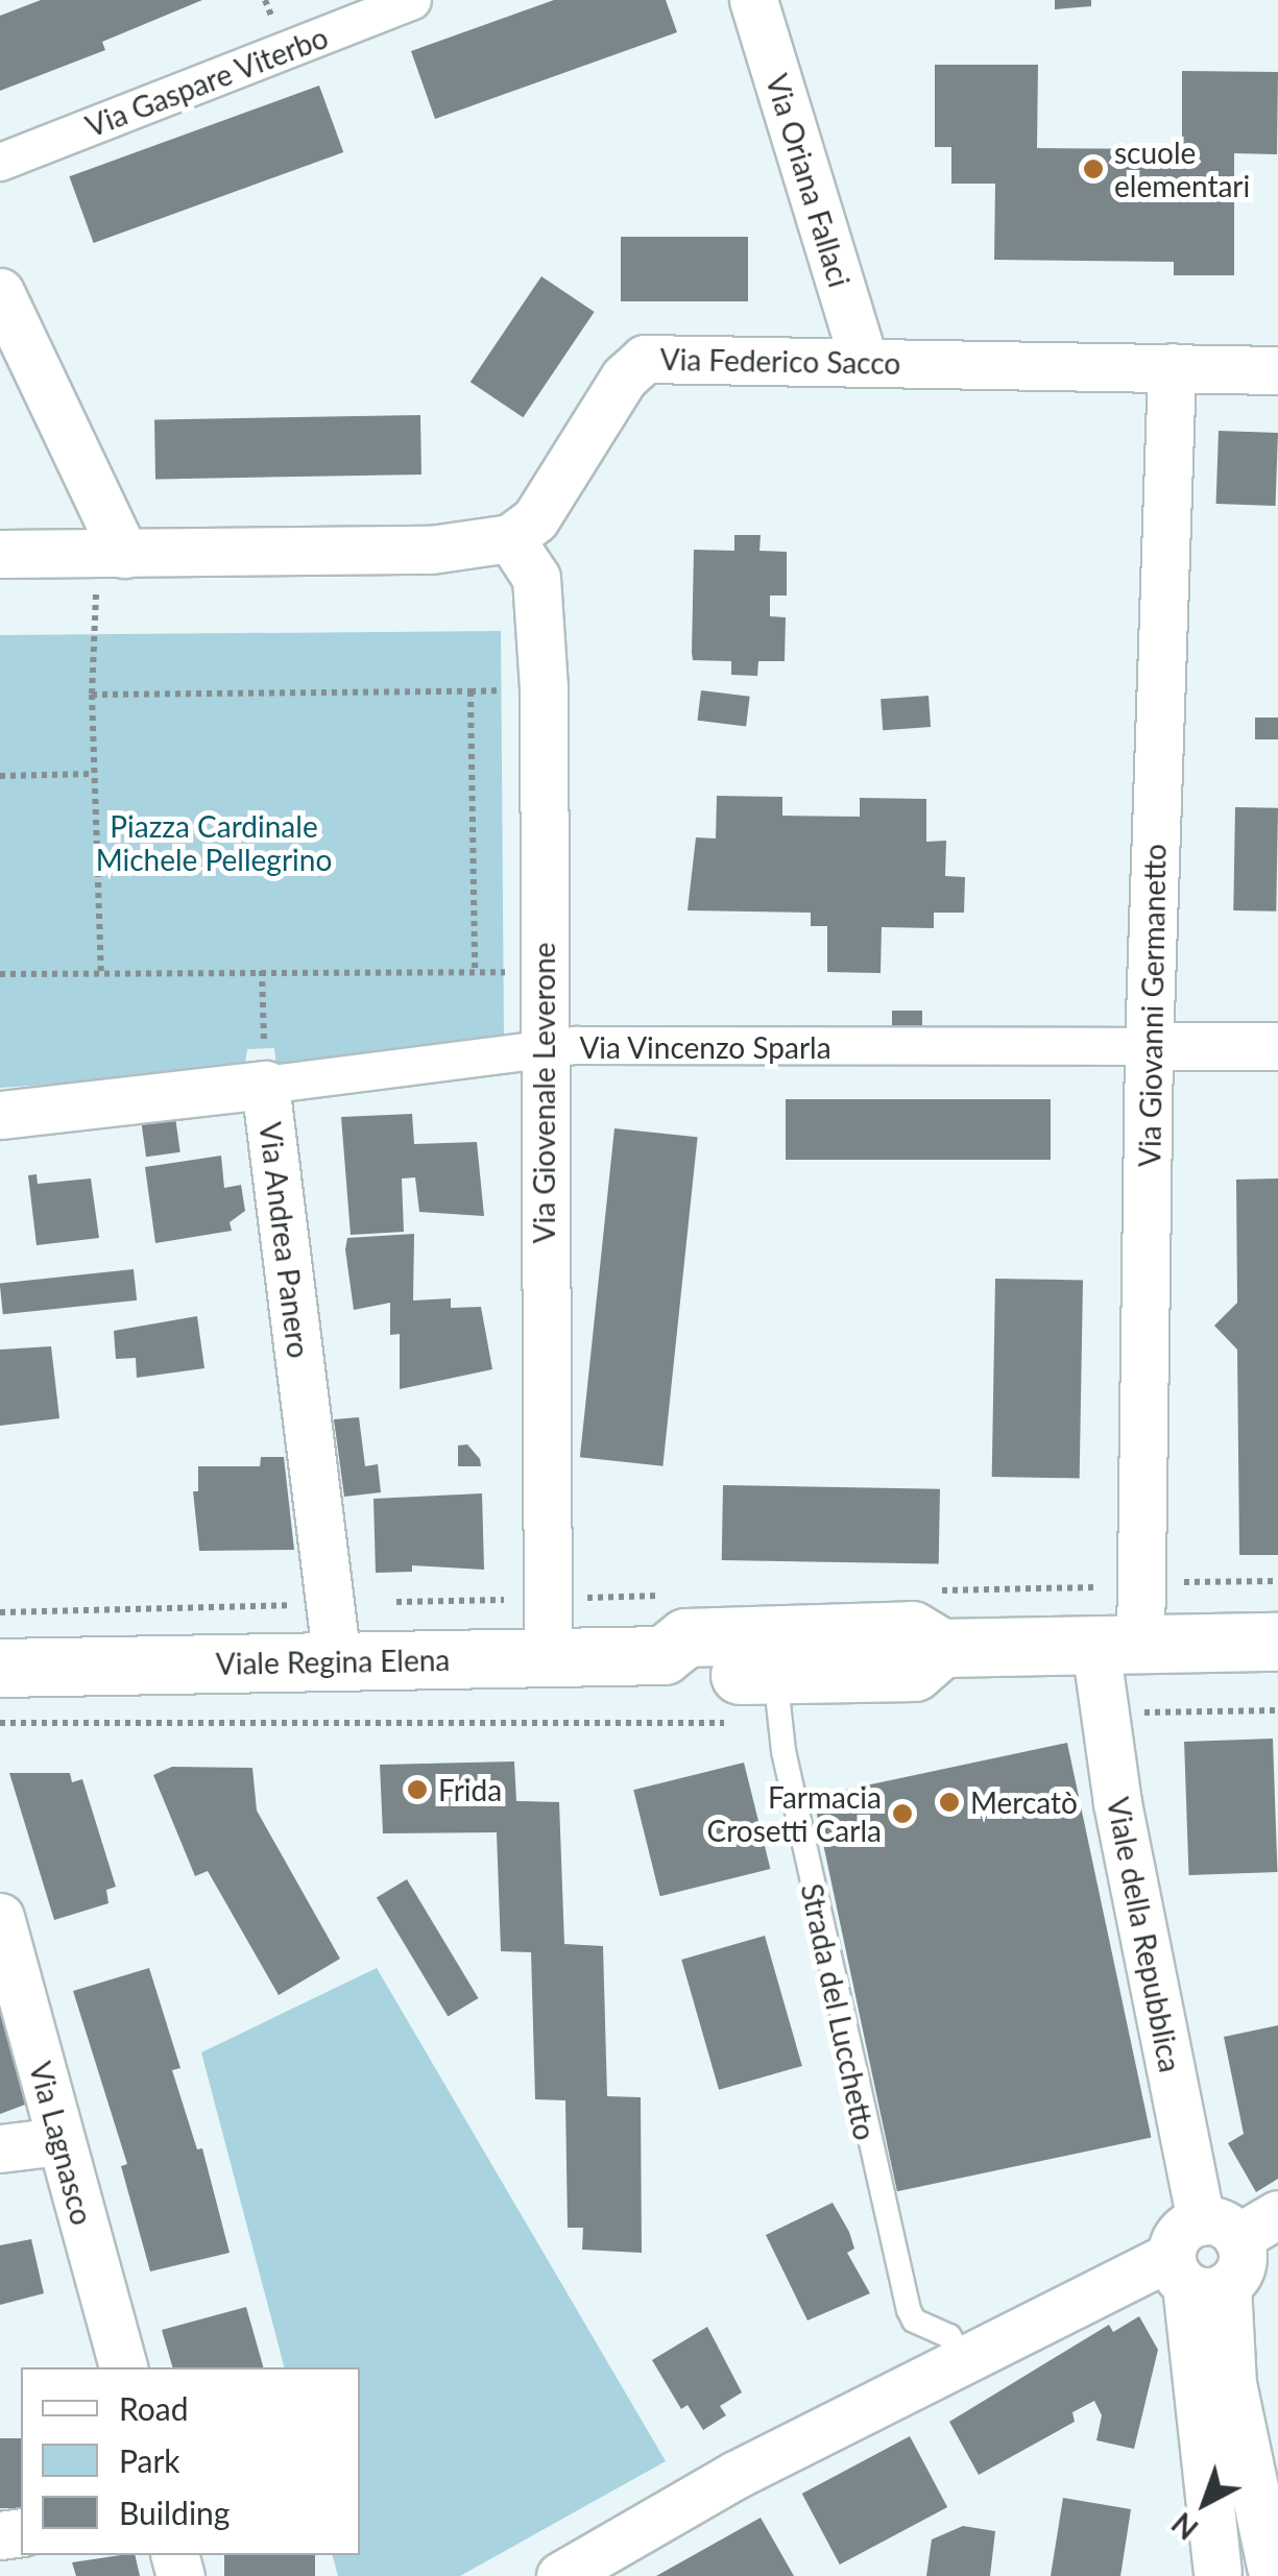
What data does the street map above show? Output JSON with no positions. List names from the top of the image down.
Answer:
{
  "streets": {
    "main road": ["Viale Regina Elena"],
    "street": [
      "Via Gaspare Viterbo",
      "Via Oriana Fallaci",
      "Via Federico Sacco",
      "Via Giovanni Germanetto",
      "Via Vincenzo Sparla",
      "Via Giovenale Leverone",
      "Via Andrea Panero",
      "Viale della Repubblica",
      "Via Lagnasco"
    ],
    "lane": ["Strada del Lucchetto"]
  },
  "crossings": [
    ["Via Oriana Fallaci", "Via Federico Sacco"],
    ["Via Federico Sacco", "Via Giovanni Germanetto"],
    ["Via Federico Sacco", "Via Giovenale Leverone"],
    ["Via Giovanni Germanetto", "Via Vincenzo Sparla"],
    ["Via Giovanni Germanetto", "Viale Regina Elena"],
    ["Via Giovanni Germanetto", "Viale della Repubblica"],
    ["Via Vincenzo Sparla", "Via Giovenale Leverone"],
    ["Via Vincenzo Sparla", "Via Andrea Panero"],
    ["Via Giovenale Leverone", "Viale Regina Elena"],
    ["Via Andrea Panero", "Viale Regina Elena"],
    ["Viale Regina Elena", "Viale della Repubblica"],
    ["Viale Regina Elena", "Strada del Lucchetto"]
  ],
  "parks": ["Piazza Cardinale Michele Pellegrino"],
  "places": [
    "scuole elementari",
    "Frida",
    "Mercatò",
    "Farmacia Crosetti Carla"
  ],
  "legend": ["Road", "Park", "Building"],
  "north": "bottom left"
}
